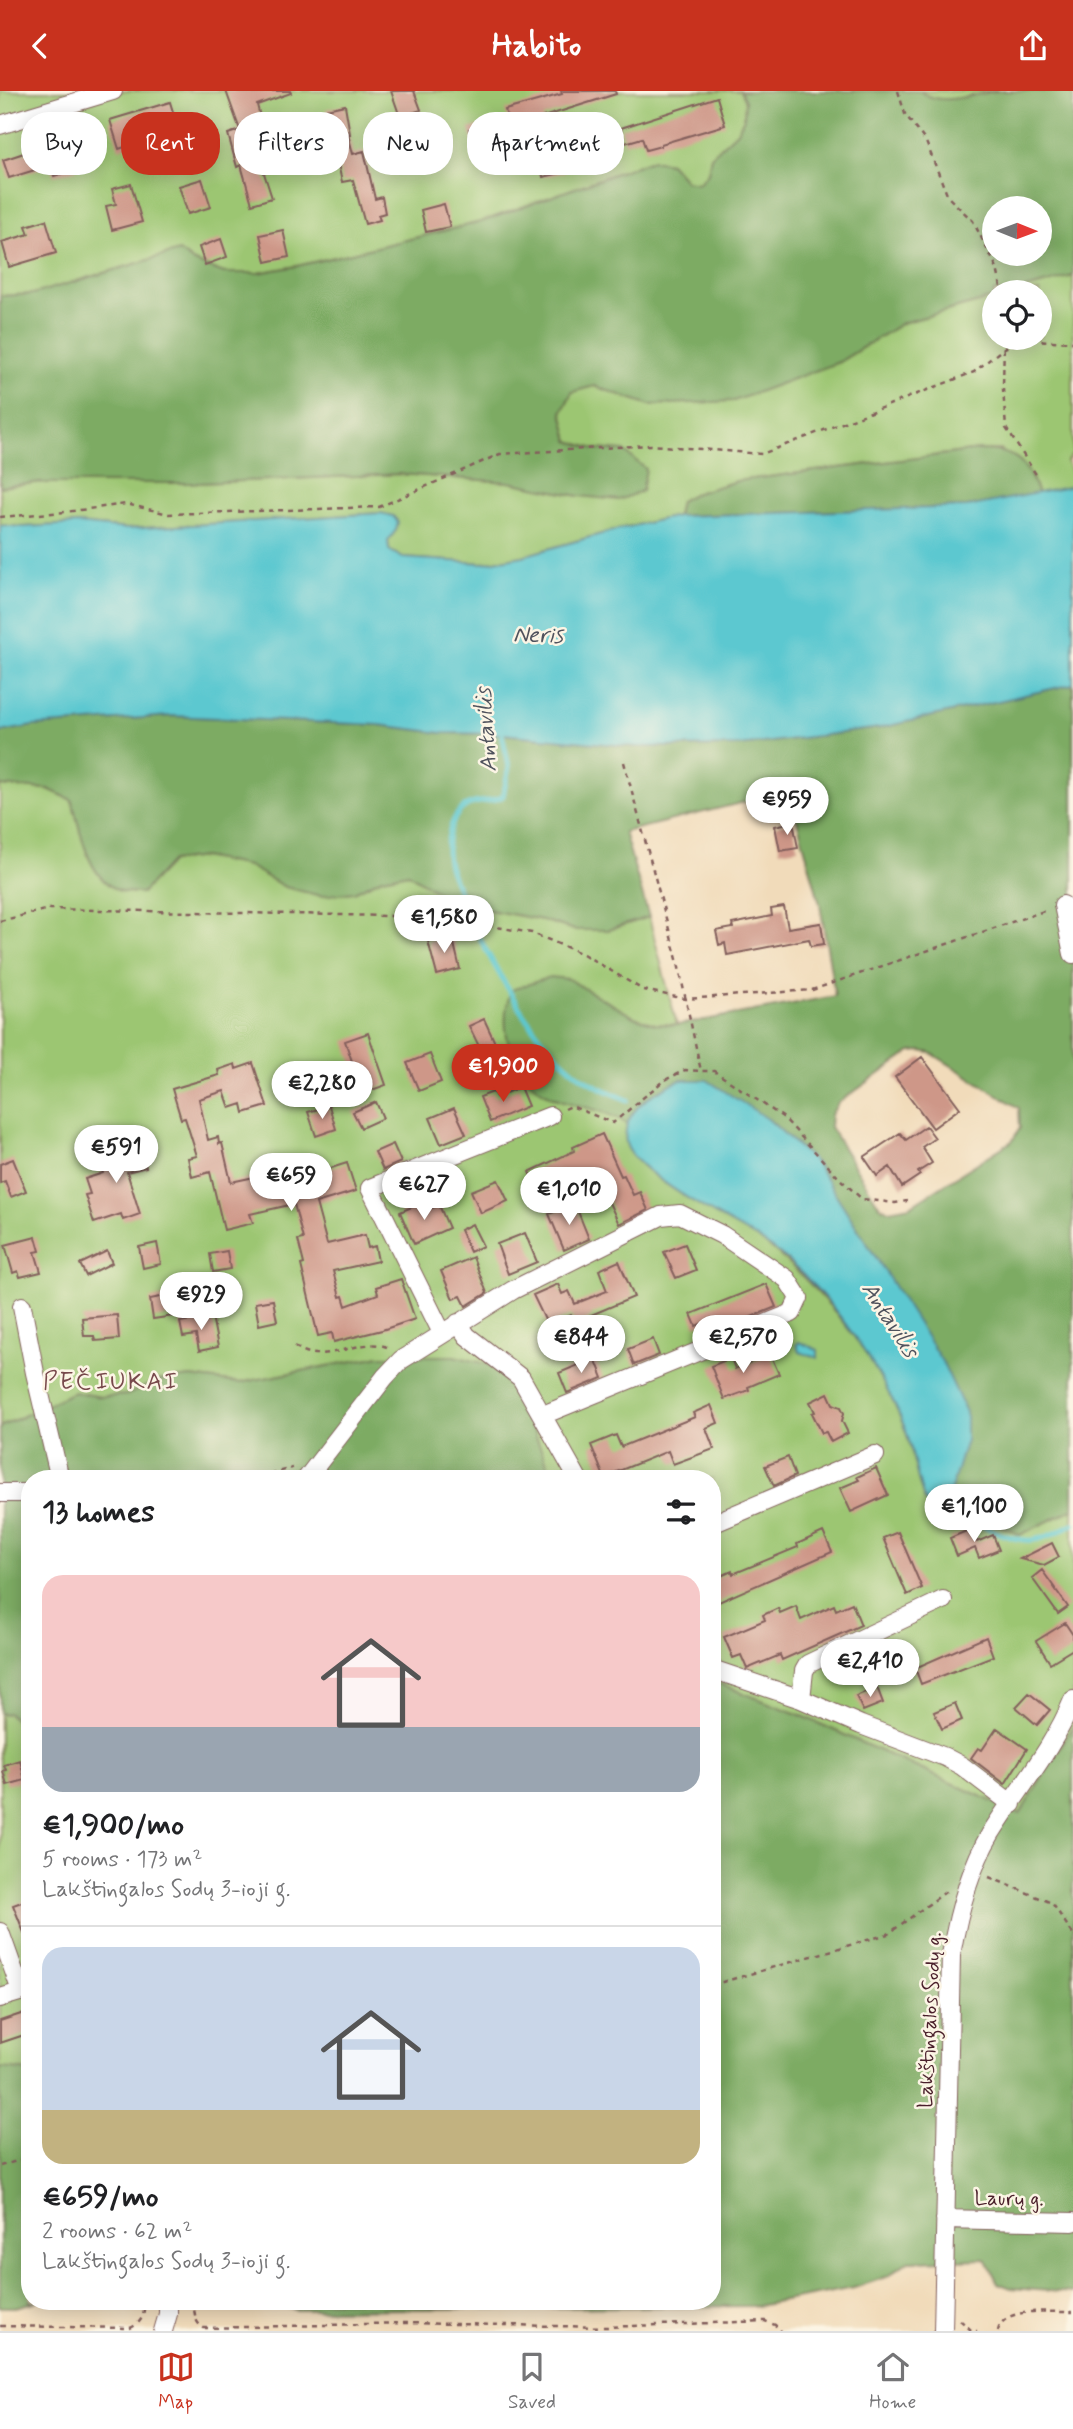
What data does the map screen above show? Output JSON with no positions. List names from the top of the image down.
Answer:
{
  "streets": {
    "street": ["Lakštingalos Sodų g.", "Laurų g."]
  },
  "crossings": [
    ["Lakštingalos Sodų g.", "Laurų g."]
  ],
  "districts": ["PEČIUKAI"],
  "water": ["Neris", "Antavilis"],
  "north": "right",
  "page": {
    "header": "Habito",
    "chip": [
      "Buy",
      "Rent",
      "Filters",
      "New",
      "Apartment"
    ],
    "price": [
      "€959",
      "€1,580",
      "€1,900",
      "€2,280",
      "€591",
      "€659",
      "€627",
      "€1,010",
      "€929",
      "€844",
      "€2,570",
      "€1,100",
      "€2,410"
    ],
    "heading": "13 homes",
    "list": [
      {
        "name": "€1,900/mo",
        "note": "5 rooms · 173 m² · Lakštingalos Sodų 3-ioji g."
      },
      {
        "name": "€659/mo",
        "note": "2 rooms · 62 m² · Lakštingalos Sodų 3-ioji g."
      }
    ],
    "tabs": ["Map", "Saved", "Home"]
  }
}
